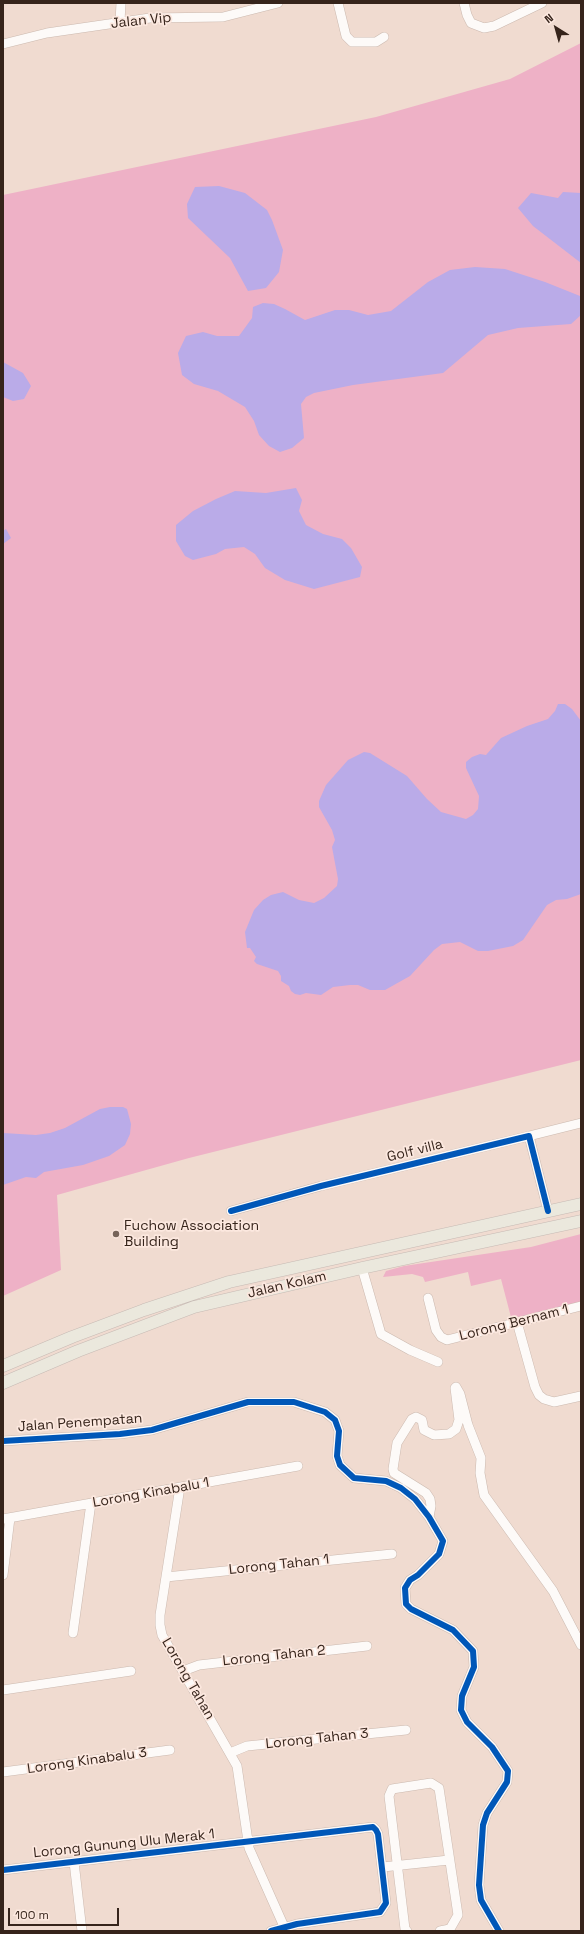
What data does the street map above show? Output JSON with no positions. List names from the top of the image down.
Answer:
{
  "streets": {
    "main road": ["Jalan Kolam"],
    "street": [
      "Jalan Vip",
      "Golf villa",
      "Lorong Bernam 1",
      "Jalan Penempatan",
      "Lorong Kinabalu 1",
      "Lorong Tahan 1",
      "Lorong Tahan 2",
      "Lorong Tahan",
      "Lorong Tahan 3",
      "Lorong Kinabalu 3",
      "Lorong Gunung Ulu Merak 1"
    ]
  },
  "crossings": [
    ["Lorong Kinabalu 1", "Lorong Tahan"],
    ["Lorong Tahan 1", "Lorong Tahan"],
    ["Lorong Tahan 2", "Lorong Tahan"],
    ["Lorong Tahan", "Lorong Tahan 3"],
    ["Lorong Tahan", "Lorong Gunung Ulu Merak 1"]
  ],
  "places": ["Fuchow Association Building"],
  "scale_bar": "100 m",
  "north": "top left"
}
